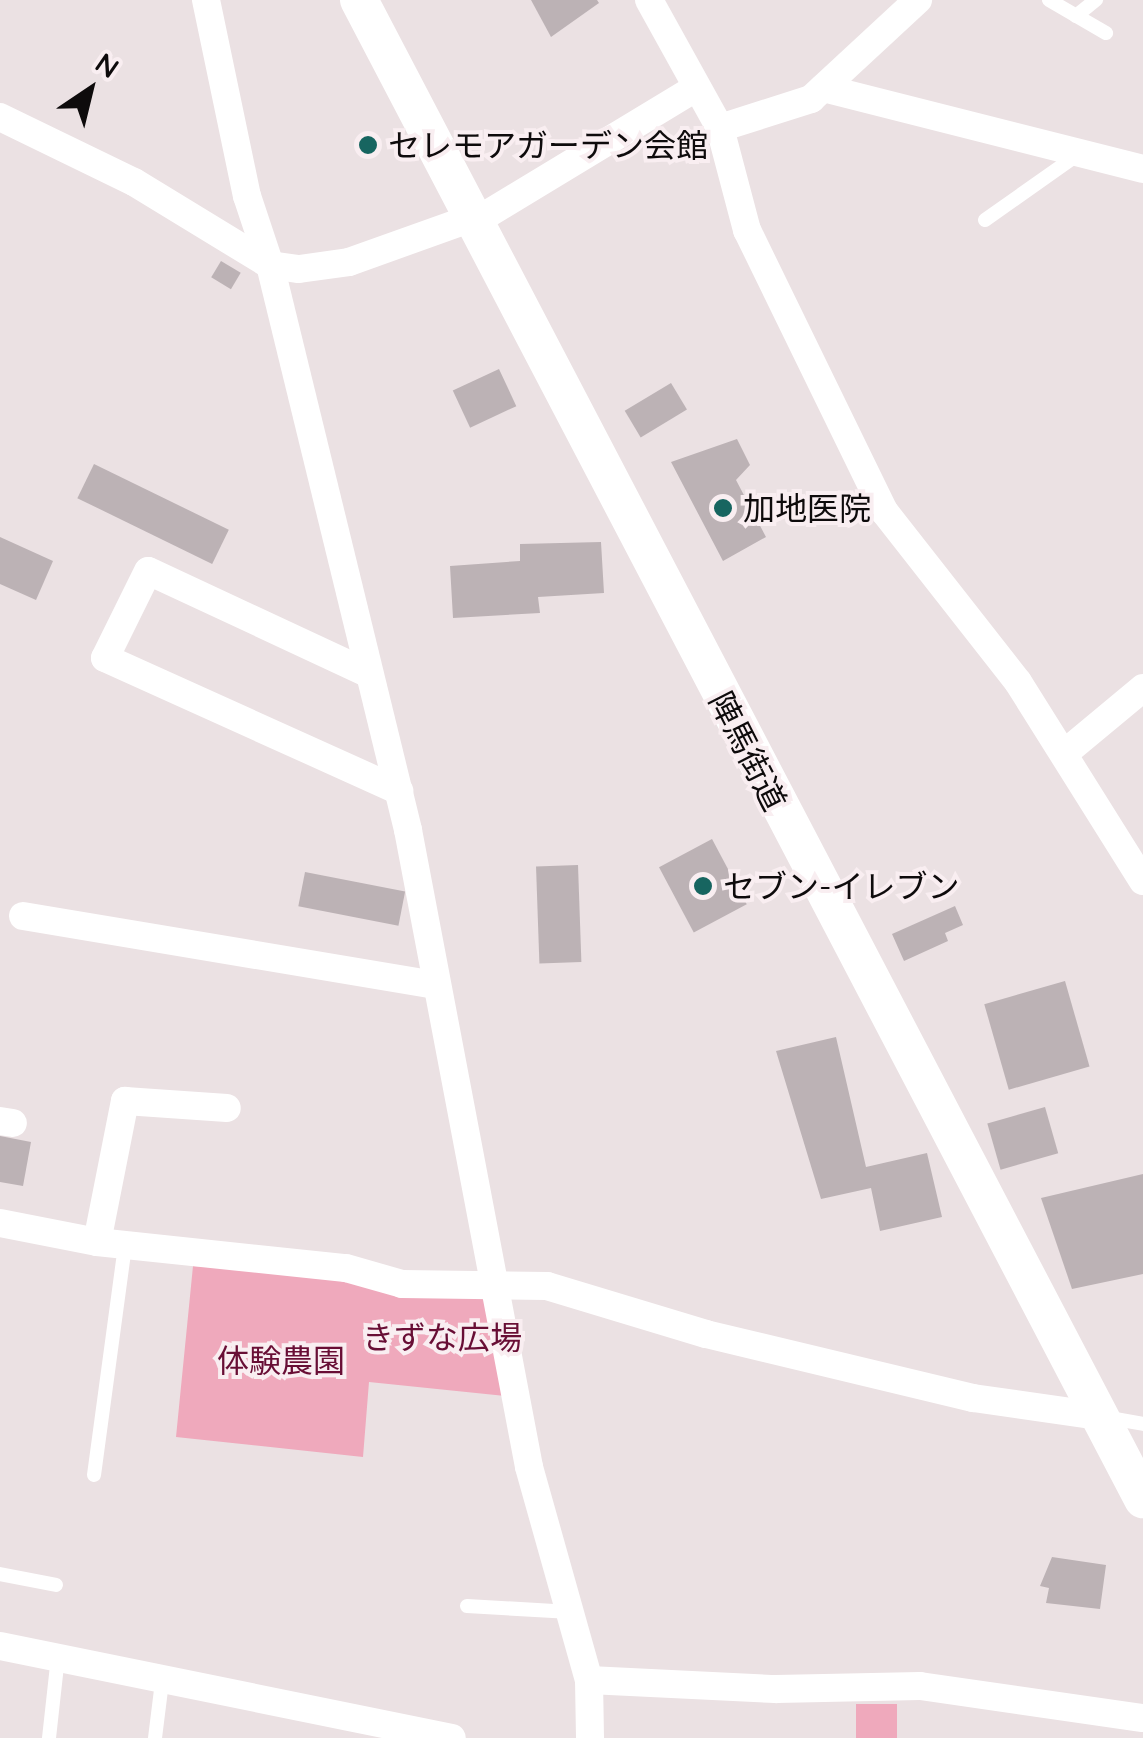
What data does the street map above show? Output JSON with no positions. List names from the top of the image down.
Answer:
{
  "streets": {
    "main road": ["陣馬街道"]
  },
  "parks": ["きずな広場", "体験農園"],
  "places": ["セレモアガーデン会館", "加地医院", "セブン-イレブン"],
  "north": "top right"
}
